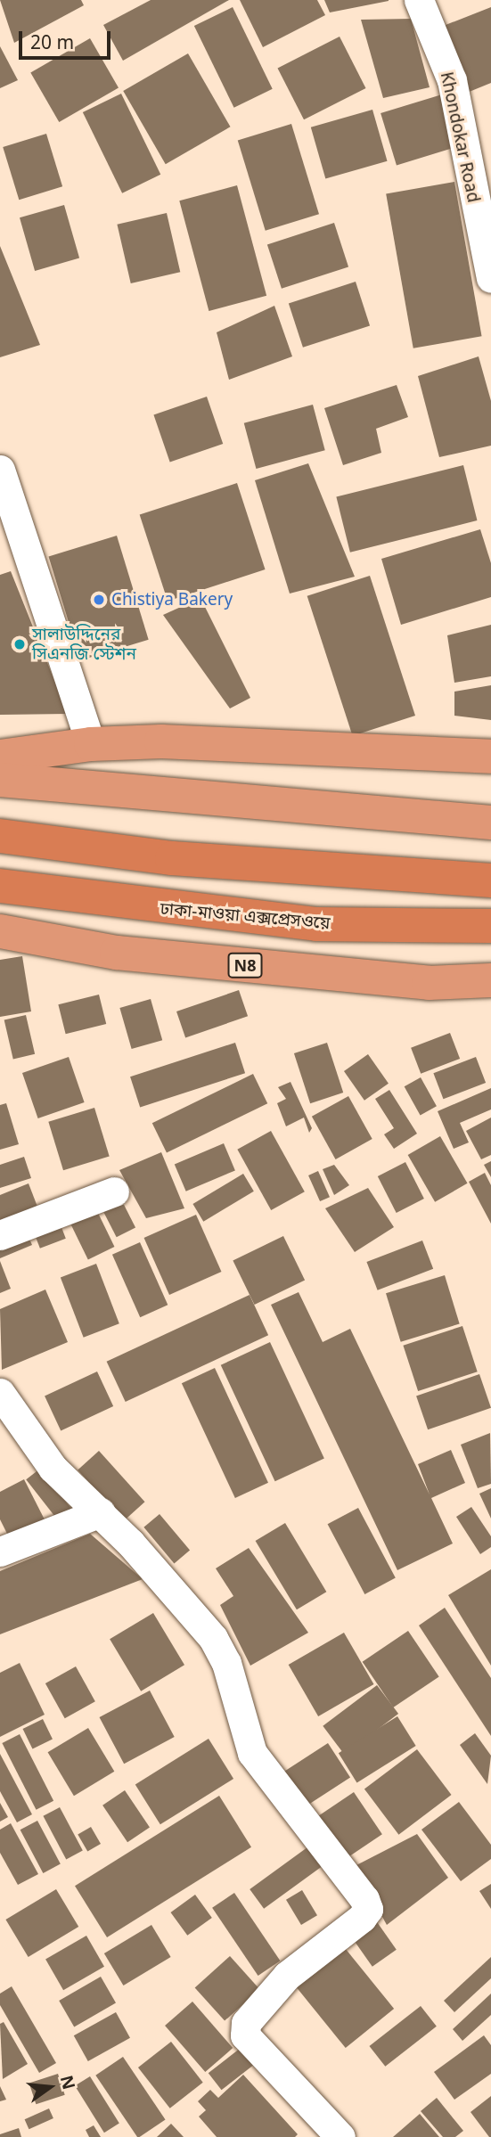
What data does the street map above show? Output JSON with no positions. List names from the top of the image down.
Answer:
{
  "streets": {
    "highway": ["ঢাকা-মাওয়া এক্সপ্রেসওয়ে", "N8"],
    "street": ["Khondokar Road"]
  },
  "places": ["Chistiya Bakery", "সালাউদ্দিনের সিএনজি স্টেশন"],
  "scale_bar": "20 m",
  "north": "right"
}
